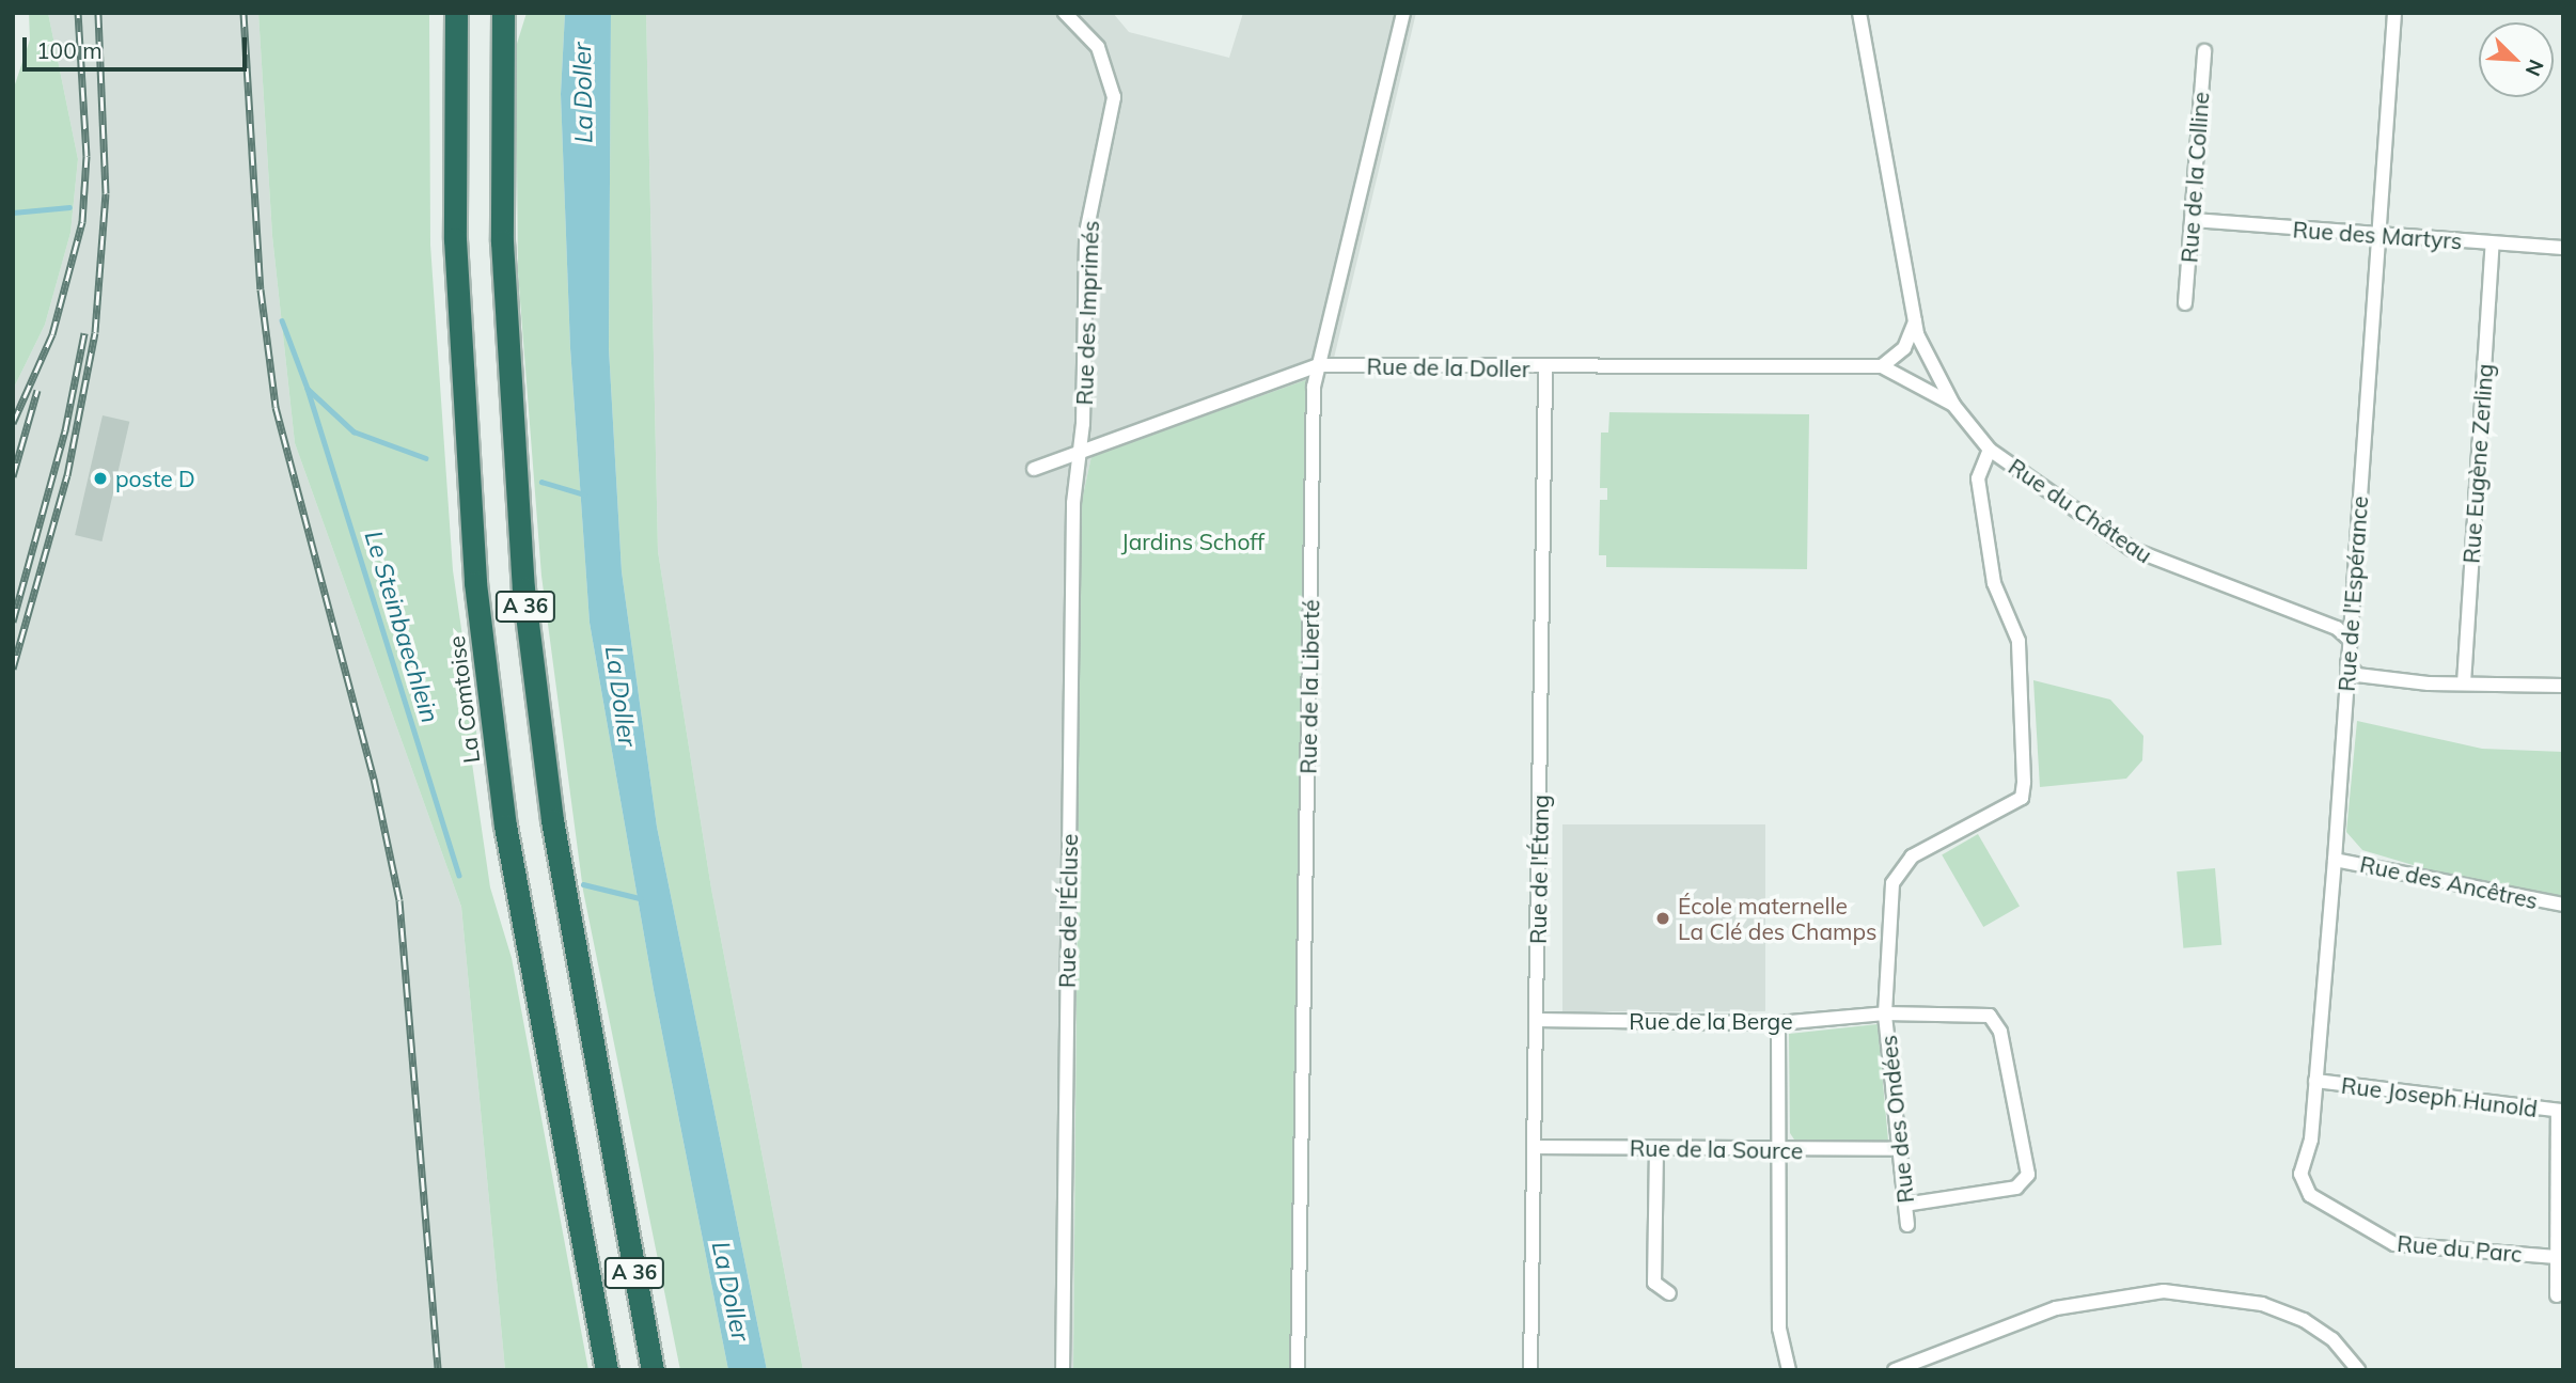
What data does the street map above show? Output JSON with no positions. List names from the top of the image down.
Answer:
{
  "streets": {
    "highway": ["A 36", "La Comtoise"],
    "street": [
      "Rue de la Colline",
      "Rue des Martyrs",
      "Rue des Imprimés",
      "Rue de la Doller",
      "Rue Eugène Zerling",
      "Rue du Château",
      "Rue de l'Espérance",
      "Rue de la Liberté",
      "Rue de l'Étang",
      "Rue des Ancêtres",
      "Rue de l'Écluse",
      "Rue de la Berge",
      "Rue Joseph Hunold",
      "Rue des Ondées",
      "Rue de la Source",
      "Rue du Parc"
    ]
  },
  "crossings": [
    ["Rue de la Colline", "Rue des Martyrs"],
    ["Rue des Martyrs", "Rue Eugène Zerling"],
    ["Rue des Martyrs", "Rue de l'Espérance"],
    ["Rue des Imprimés", "Rue de la Doller"],
    ["Rue des Imprimés", "Rue de l'Écluse"],
    ["Rue de la Doller", "Rue du Château"],
    ["Rue de la Doller", "Rue de la Liberté"],
    ["Rue de la Doller", "Rue de l'Étang"],
    ["Rue de la Doller", "Rue de l'Écluse"],
    ["Rue du Château", "Rue de l'Espérance"],
    ["Rue du Château", "Rue des Ondées"],
    ["Rue de l'Espérance", "Rue des Ancêtres"],
    ["Rue de l'Espérance", "Rue Joseph Hunold"],
    ["Rue de l'Espérance", "Rue du Parc"],
    ["Rue de l'Étang", "Rue de la Berge"],
    ["Rue de l'Étang", "Rue de la Source"],
    ["Rue de la Berge", "Rue des Ondées"],
    ["Rue des Ondées", "Rue de la Source"]
  ],
  "water": ["La Doller", "Le Steinbaechlein"],
  "parks": ["Jardins Schoff"],
  "places": ["poste D", "École maternelle La Clé des Champs"],
  "scale_bar": "100 m",
  "north": "bottom right"
}
